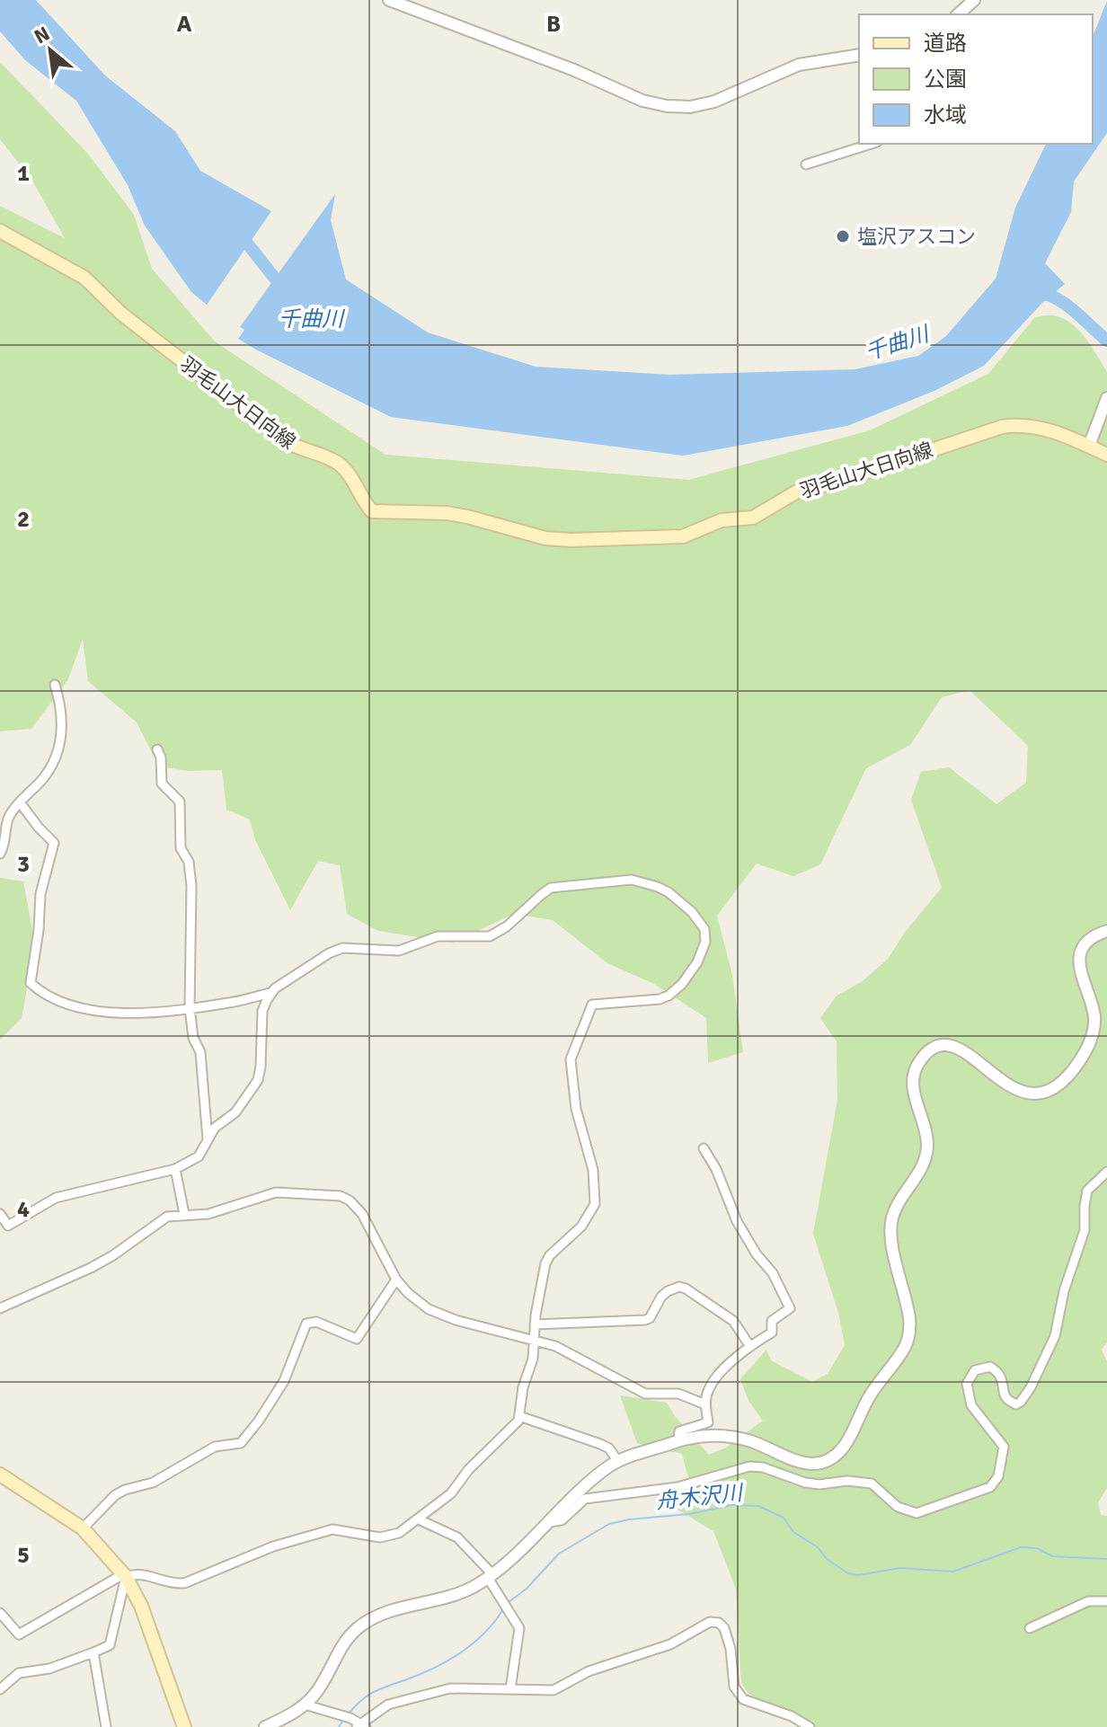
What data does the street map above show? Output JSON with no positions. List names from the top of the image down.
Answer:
{
  "streets": {
    "main road": ["羽毛山大日向線"]
  },
  "water": ["千曲川", "舟木沢川"],
  "places": ["塩沢アスコン"],
  "legend": ["道路", "公園", "水域"],
  "north": "top left",
  "grid": {
    "columns": ["A", "B"],
    "rows": [
      "1",
      "2",
      "3",
      "4",
      "5"
    ]
  }
}
